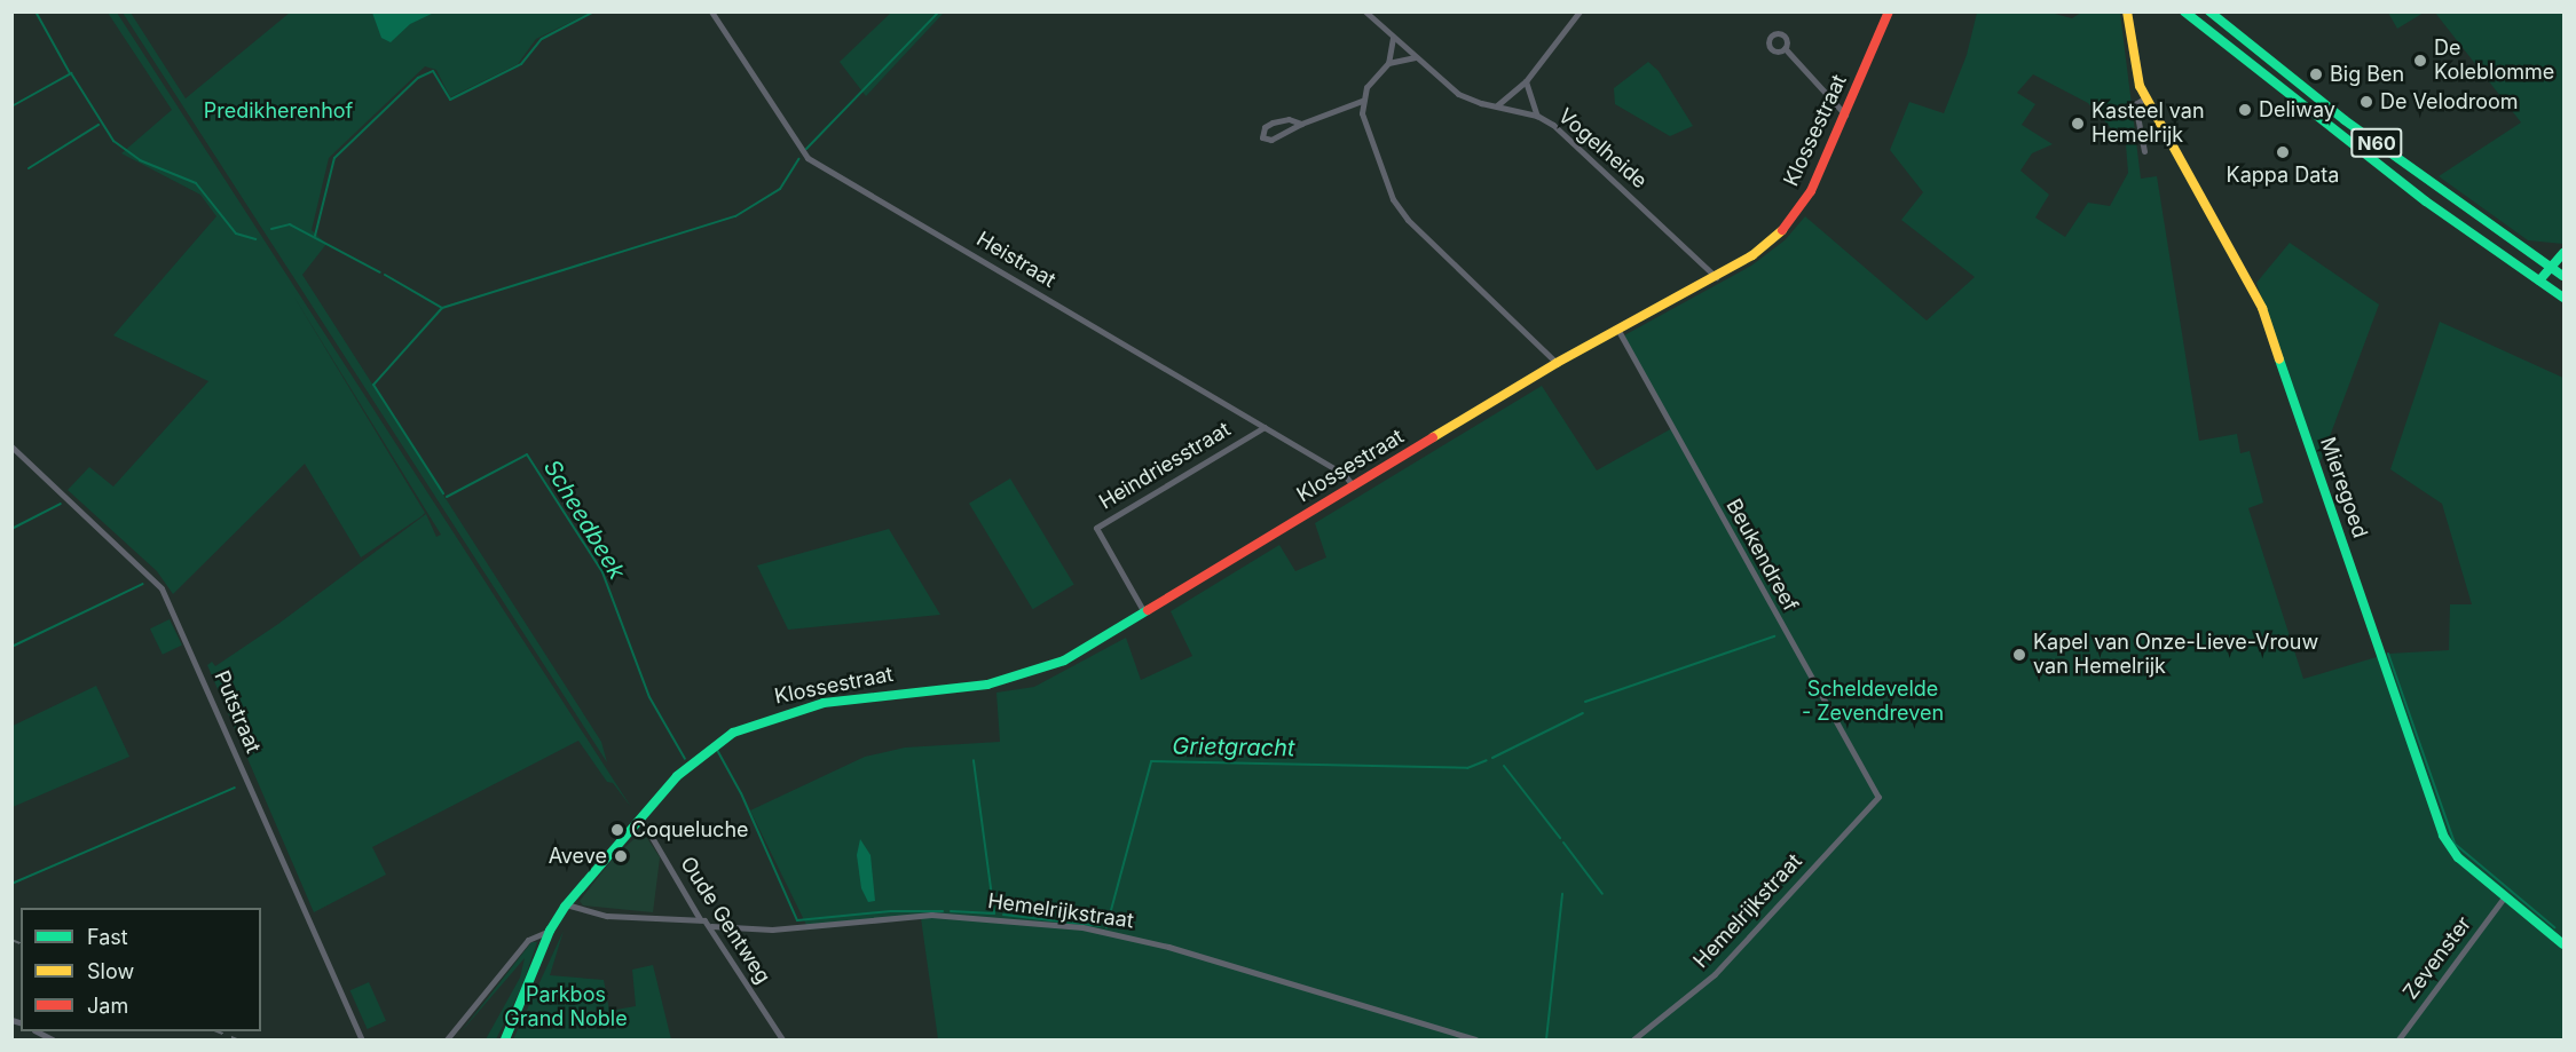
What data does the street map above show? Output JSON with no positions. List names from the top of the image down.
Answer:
{
  "streets": {
    "main road": ["Klossestraat", "N60", "Mieregoed"],
    "street": [
      "Vogelheide",
      "Heistraat",
      "Heindriesstraat",
      "Beukendreef",
      "Putstraat",
      "Hemelrijkstraat",
      "Oude Gentweg",
      "Zevenster"
    ]
  },
  "crossings": [
    ["Klossestraat", "Vogelheide"],
    ["Klossestraat", "Heistraat"],
    ["Klossestraat", "Heindriesstraat"],
    ["Klossestraat", "Beukendreef"],
    ["Klossestraat", "Oude Gentweg"],
    ["Heistraat", "Heindriesstraat"],
    ["Mieregoed", "Zevenster"],
    ["Beukendreef", "Hemelrijkstraat"],
    ["Hemelrijkstraat", "Oude Gentweg"]
  ],
  "water": ["Scheedbeek", "Grietgracht"],
  "parks": ["Predikherenhof", "Scheldevelde - Zevendreven", "Parkbos Grand Noble"],
  "places": [
    "De Koleblomme",
    "Big Ben",
    "De Velodroom",
    "Deliway",
    "Kasteel van Hemelrijk",
    "Kappa Data",
    "Kapel van Onze-Lieve-Vrouw van Hemelrijk",
    "Coqueluche",
    "Aveve"
  ],
  "legend": ["Fast", "Slow", "Jam"]
}
